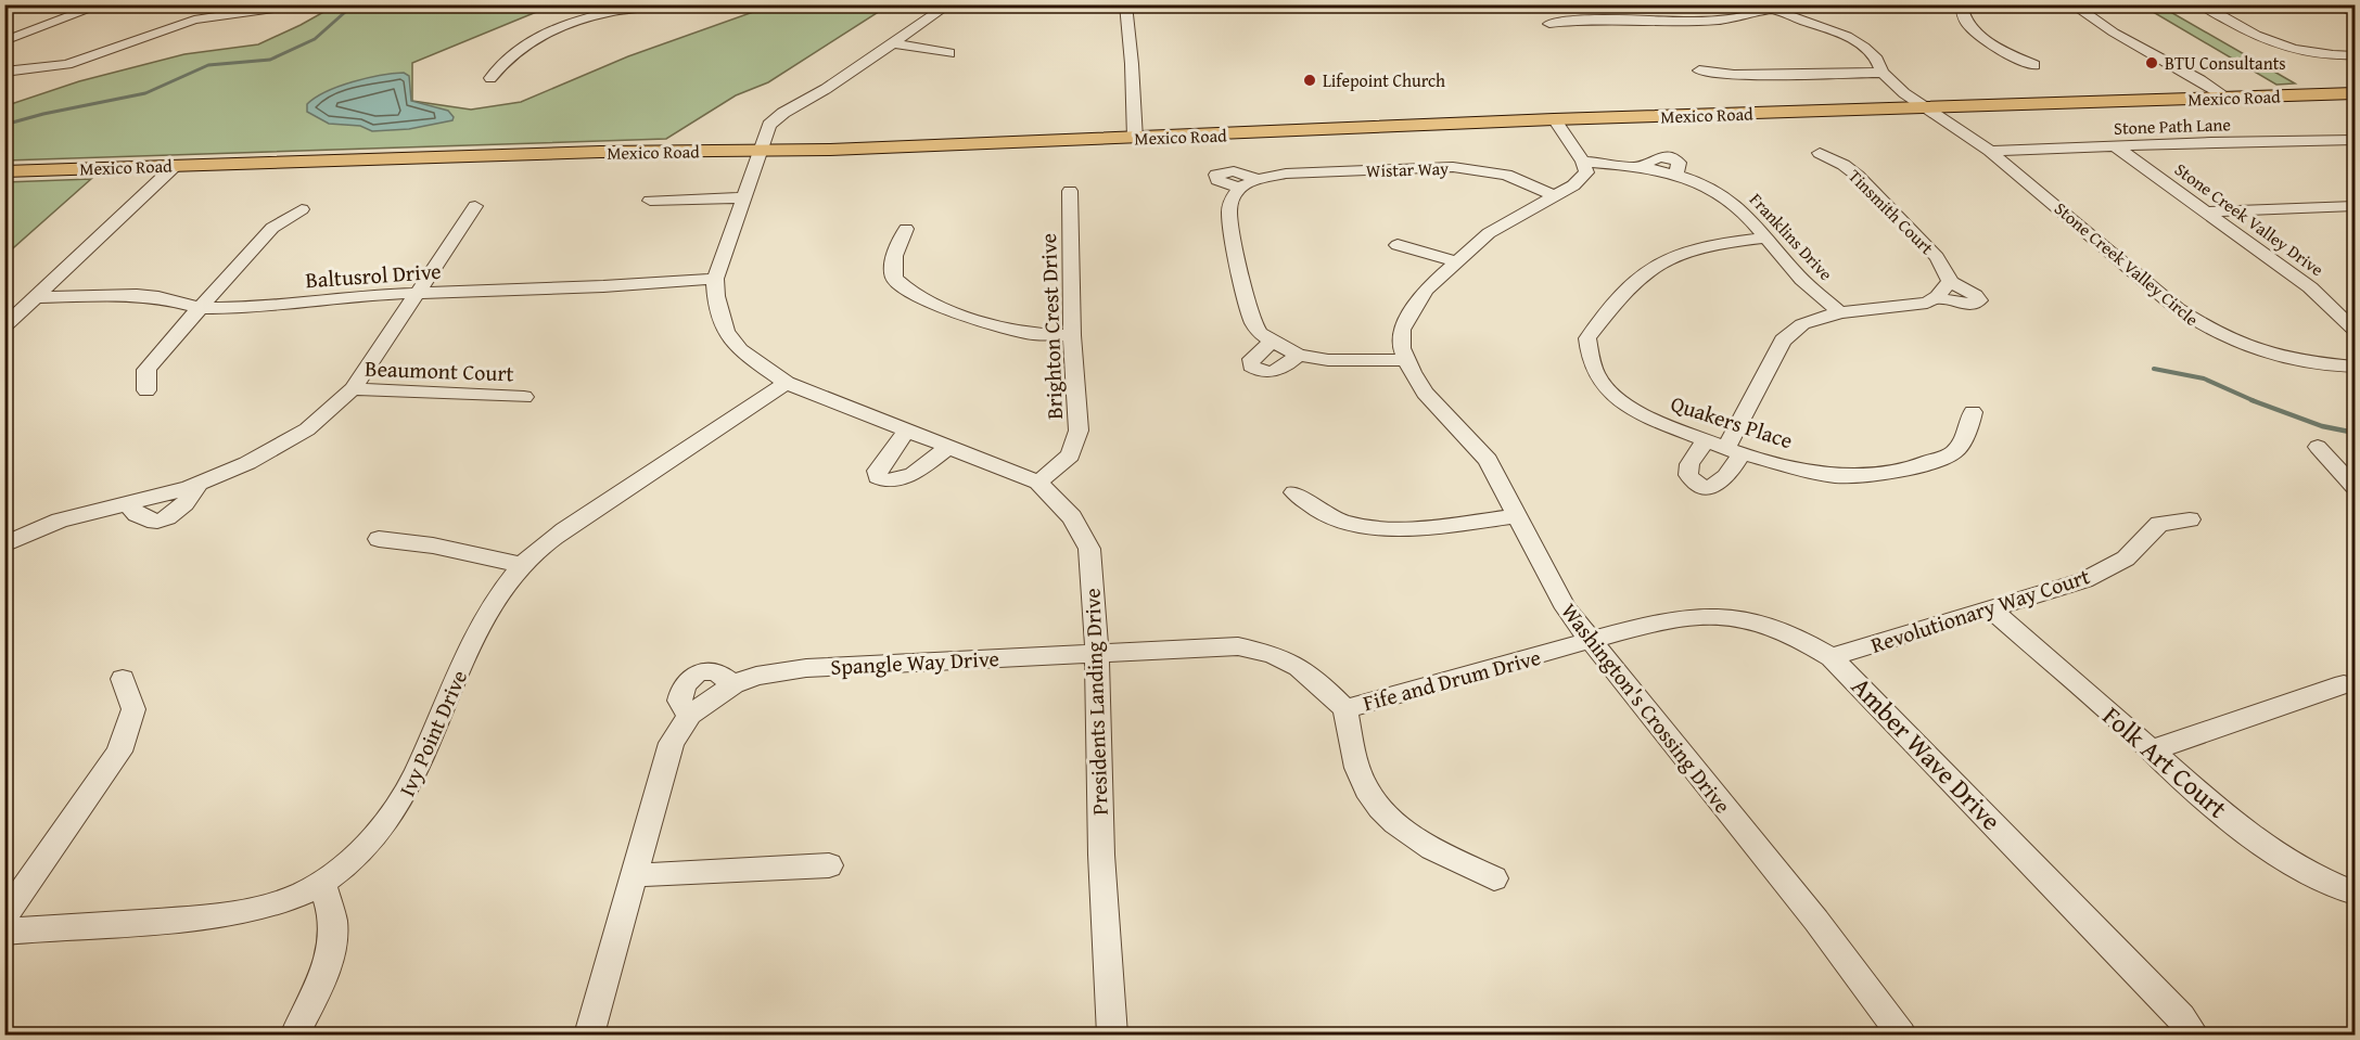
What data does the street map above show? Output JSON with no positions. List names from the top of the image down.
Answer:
{
  "streets": {
    "main road": ["Mexico Road"],
    "street": [
      "Stone Path Lane",
      "Wistar Way",
      "Tinsmith Court",
      "Stone Creek Valley Drive",
      "Franklins Drive",
      "Stone Creek Valley Circle",
      "Baltusrol Drive",
      "Brighton Crest Drive",
      "Beaumont Court",
      "Quakers Place",
      "Revolutionary Way Court",
      "Spangle Way Drive",
      "Fife and Drum Drive",
      "Presidents Landing Drive",
      "Washington's Crossing Drive",
      "Ivy Point Drive",
      "Amber Wave Drive",
      "Folk Art Court"
    ]
  },
  "crossings": [
    ["Mexico Road", "Stone Creek Valley Circle"],
    ["Mexico Road", "Presidents Landing Drive"],
    ["Stone Path Lane", "Stone Creek Valley Drive"],
    ["Stone Path Lane", "Stone Creek Valley Circle"],
    ["Wistar Way", "Washington's Crossing Drive"],
    ["Tinsmith Court", "Franklins Drive"],
    ["Tinsmith Court", "Quakers Place"],
    ["Franklins Drive", "Quakers Place"],
    ["Franklins Drive", "Washington's Crossing Drive"],
    ["Baltusrol Drive", "Presidents Landing Drive"],
    ["Brighton Crest Drive", "Presidents Landing Drive"],
    ["Revolutionary Way Court", "Amber Wave Drive"],
    ["Revolutionary Way Court", "Folk Art Court"],
    ["Spangle Way Drive", "Fife and Drum Drive"],
    ["Spangle Way Drive", "Presidents Landing Drive"],
    ["Fife and Drum Drive", "Presidents Landing Drive"],
    ["Fife and Drum Drive", "Washington's Crossing Drive"],
    ["Fife and Drum Drive", "Amber Wave Drive"],
    ["Presidents Landing Drive", "Ivy Point Drive"],
    ["Washington's Crossing Drive", "Amber Wave Drive"]
  ],
  "places": ["BTU Consultants", "Lifepoint Church"]
}
